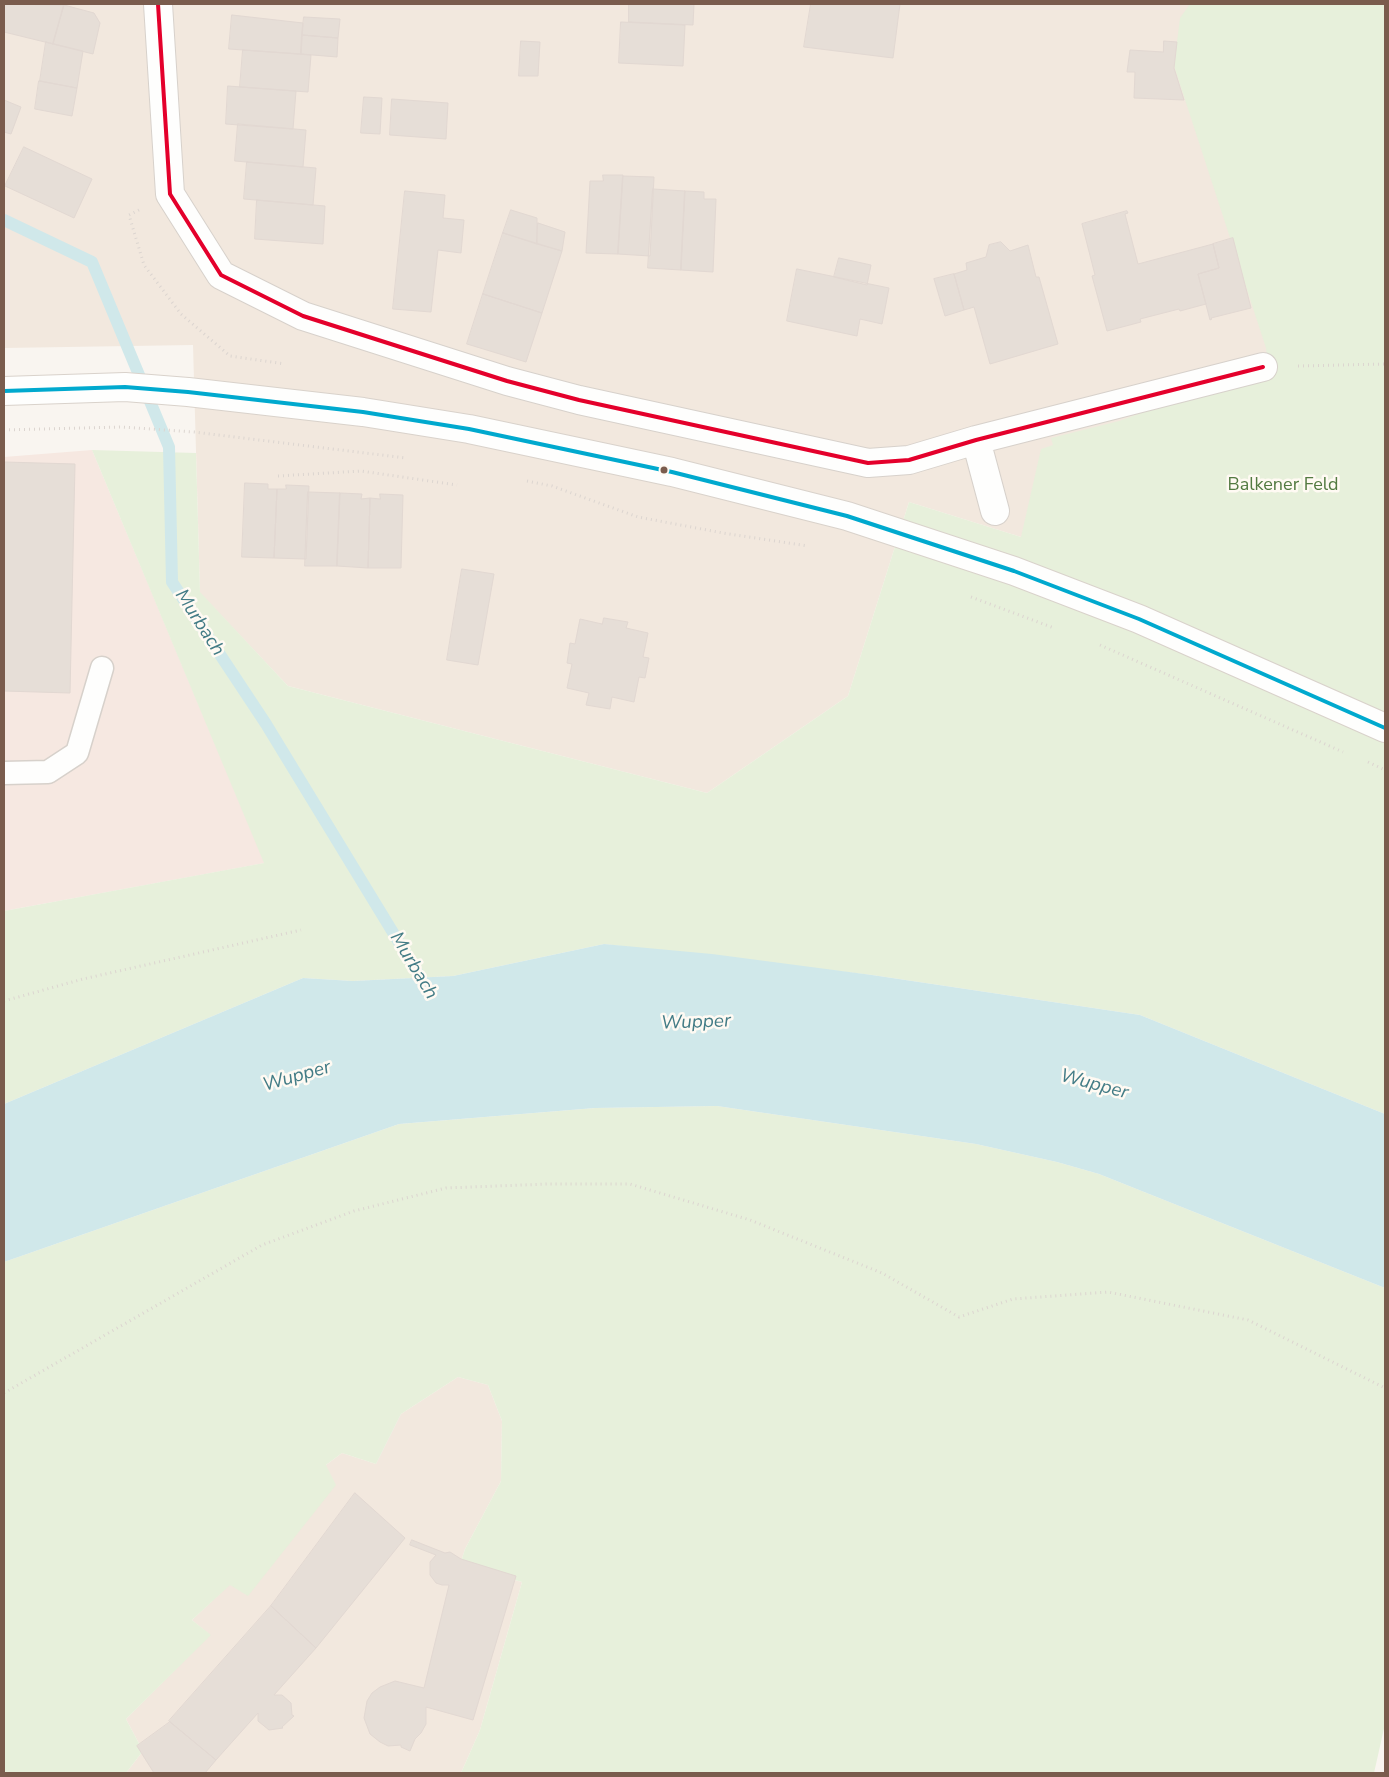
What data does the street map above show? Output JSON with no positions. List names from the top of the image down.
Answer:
{
  "water": ["Murbach", "Wupper"],
  "parks": ["Balkener Feld"]
}
